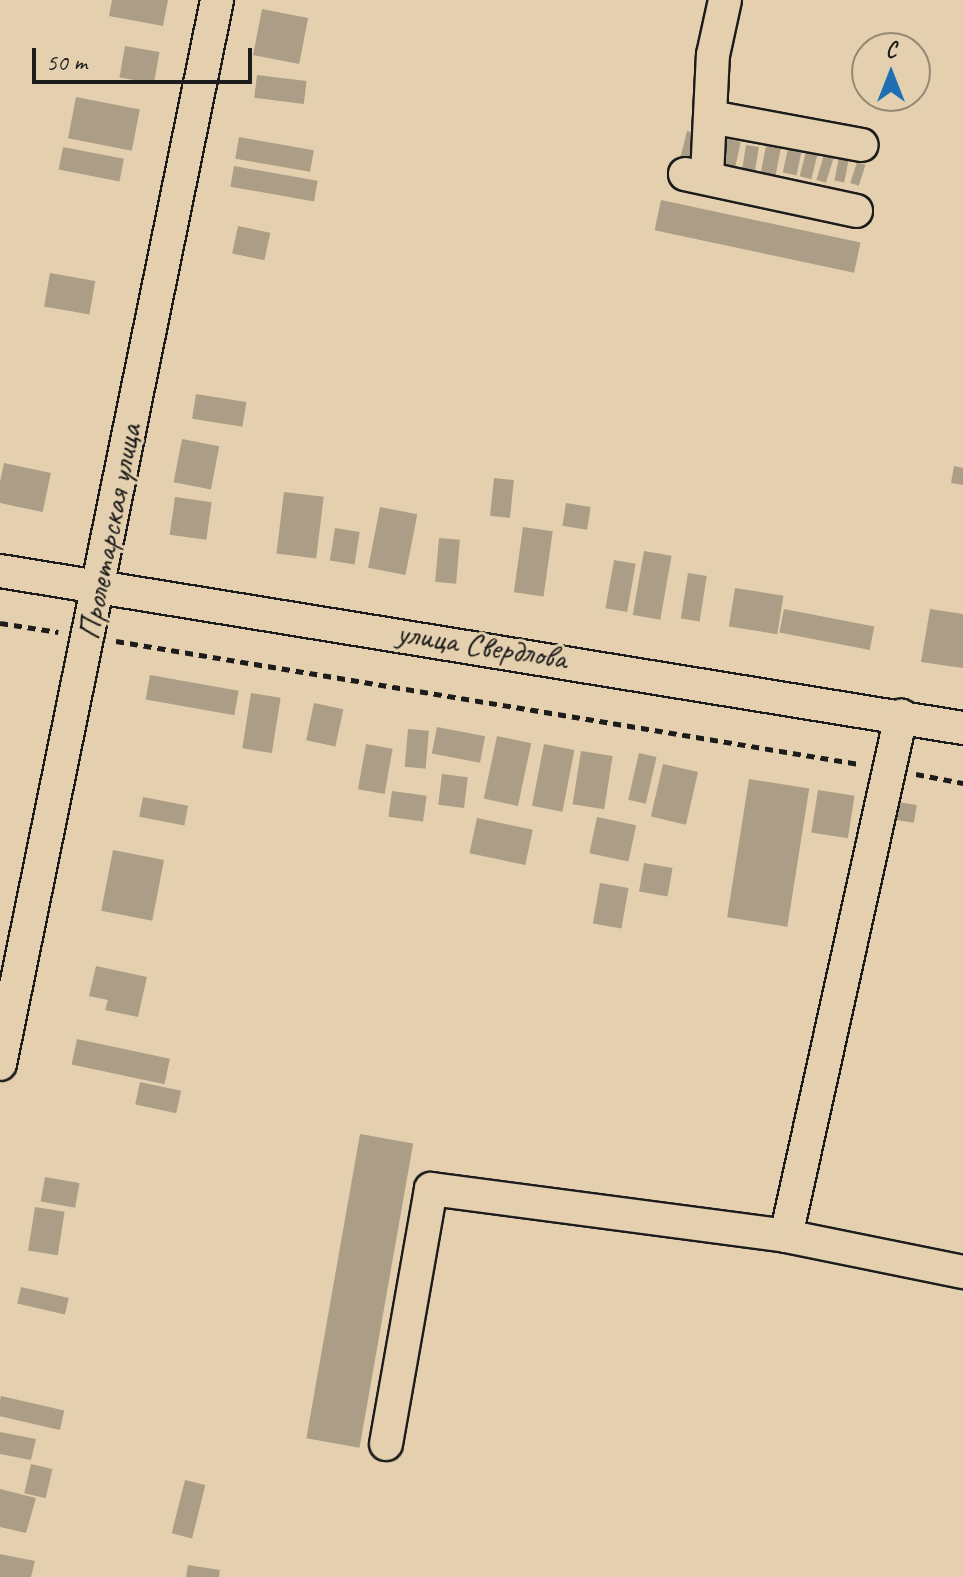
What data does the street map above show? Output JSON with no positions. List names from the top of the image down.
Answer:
{
  "streets": {
    "street": ["Пролетарская улица", "улица Свердлова"]
  },
  "crossings": [
    ["Пролетарская улица", "улица Свердлова"]
  ],
  "scale_bar": "50 m",
  "north": "top"
}
